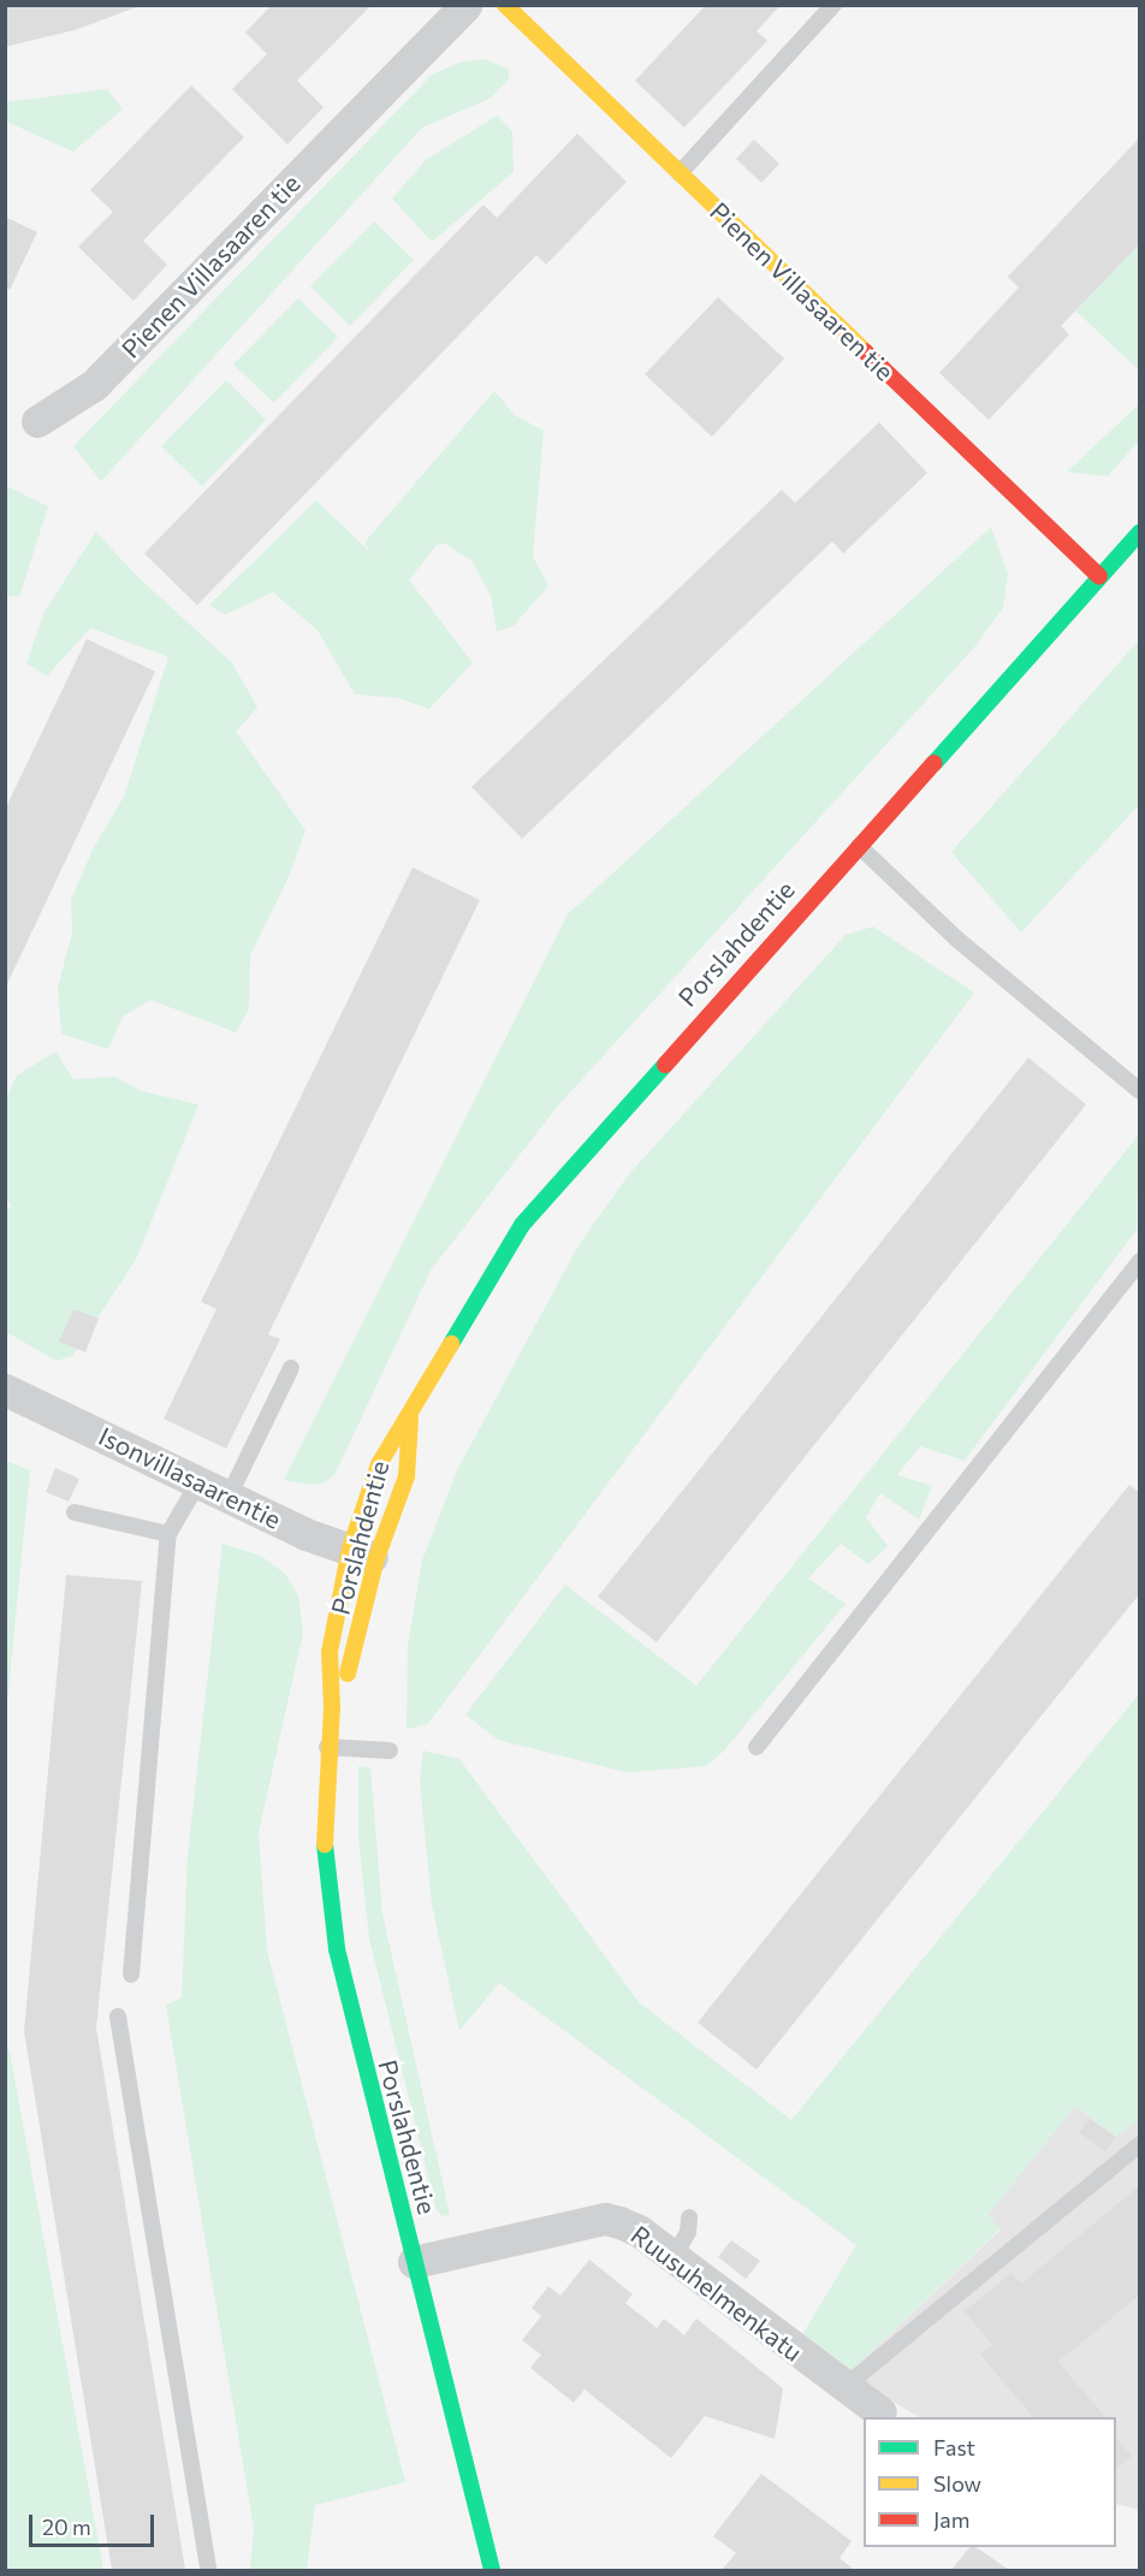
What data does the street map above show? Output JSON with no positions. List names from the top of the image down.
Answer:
{
  "streets": {
    "street": [
      "Pienen Villasaaren tie",
      "Porslahdentie",
      "Isonvillasaarentie",
      "Ruusuhelmenkatu"
    ]
  },
  "crossings": [
    ["Pienen Villasaaren tie", "Porslahdentie"],
    ["Porslahdentie", "Isonvillasaarentie"],
    ["Porslahdentie", "Ruusuhelmenkatu"]
  ],
  "legend": ["Fast", "Slow", "Jam"],
  "scale_bar": "20 m"
}
